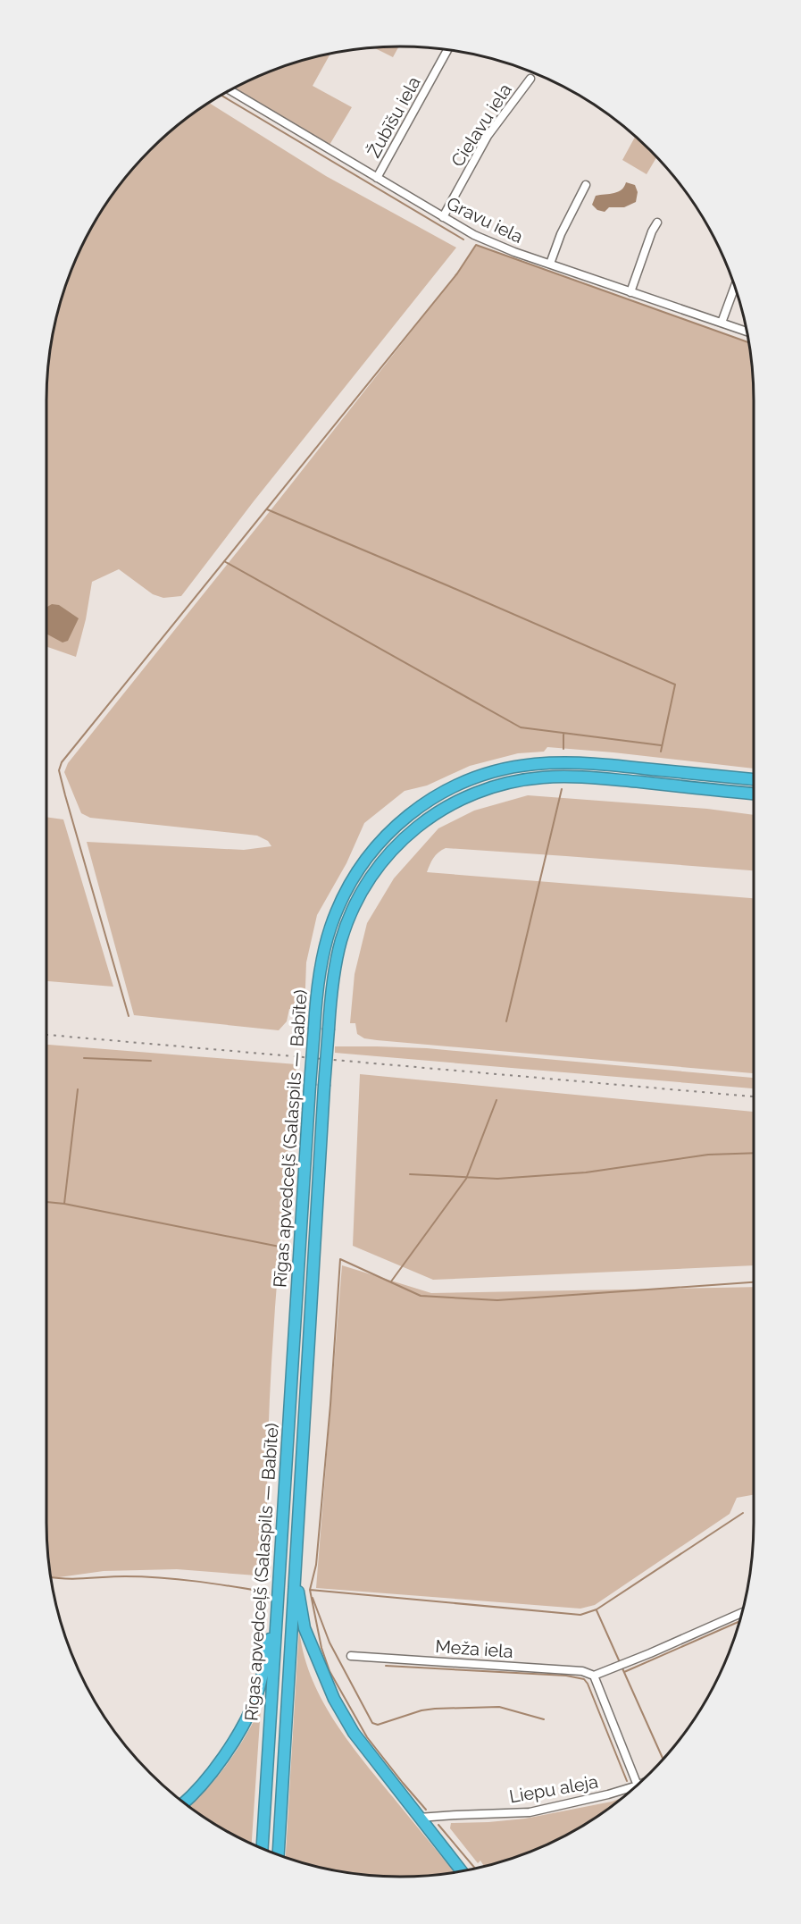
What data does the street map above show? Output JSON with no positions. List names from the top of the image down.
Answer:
{
  "streets": {
    "highway": ["Rīgas apvedceļš (Salaspils — Babīte)"],
    "street": [
      "Žubīšu iela",
      "Cielavu iela",
      "Gravu iela",
      "Meža iela",
      "Liepu aleja"
    ]
  },
  "crossings": [
    ["Žubīšu iela", "Gravu iela"],
    ["Cielavu iela", "Gravu iela"]
  ]
}
